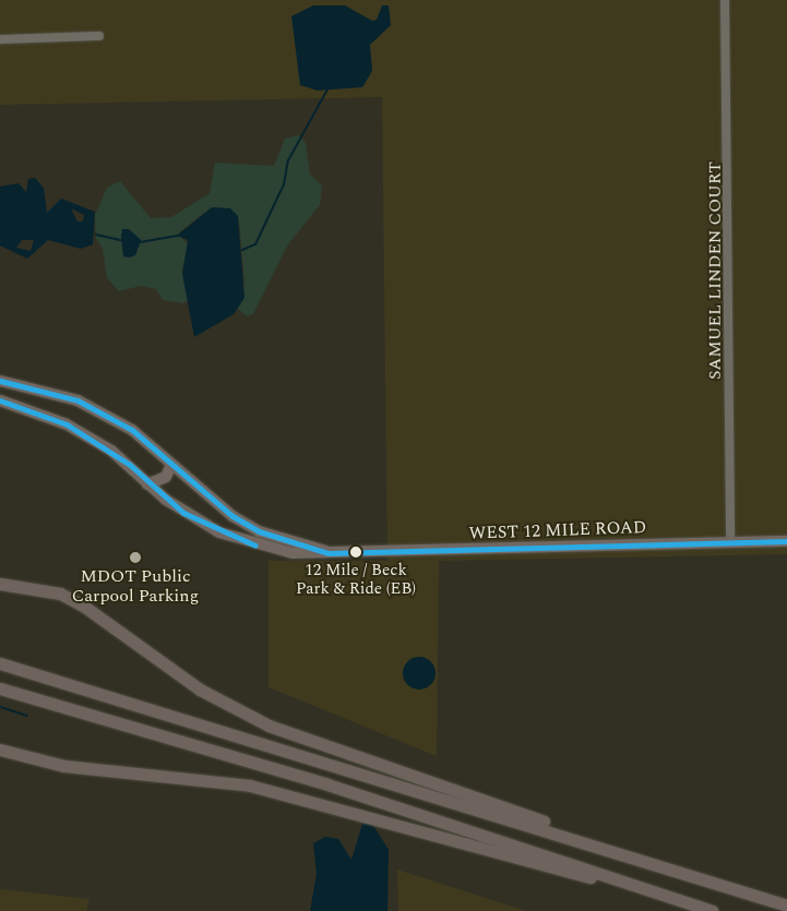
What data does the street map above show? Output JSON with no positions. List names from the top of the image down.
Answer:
{
  "streets": {
    "main road": ["WEST 12 MILE ROAD"],
    "street": ["SAMUEL LINDEN COURT"]
  },
  "crossings": [
    ["SAMUEL LINDEN COURT", "WEST 12 MILE ROAD"]
  ],
  "places": ["12 Mile / Beck Park & Ride (EB)", "MDOT Public Carpool Parking"]
}
